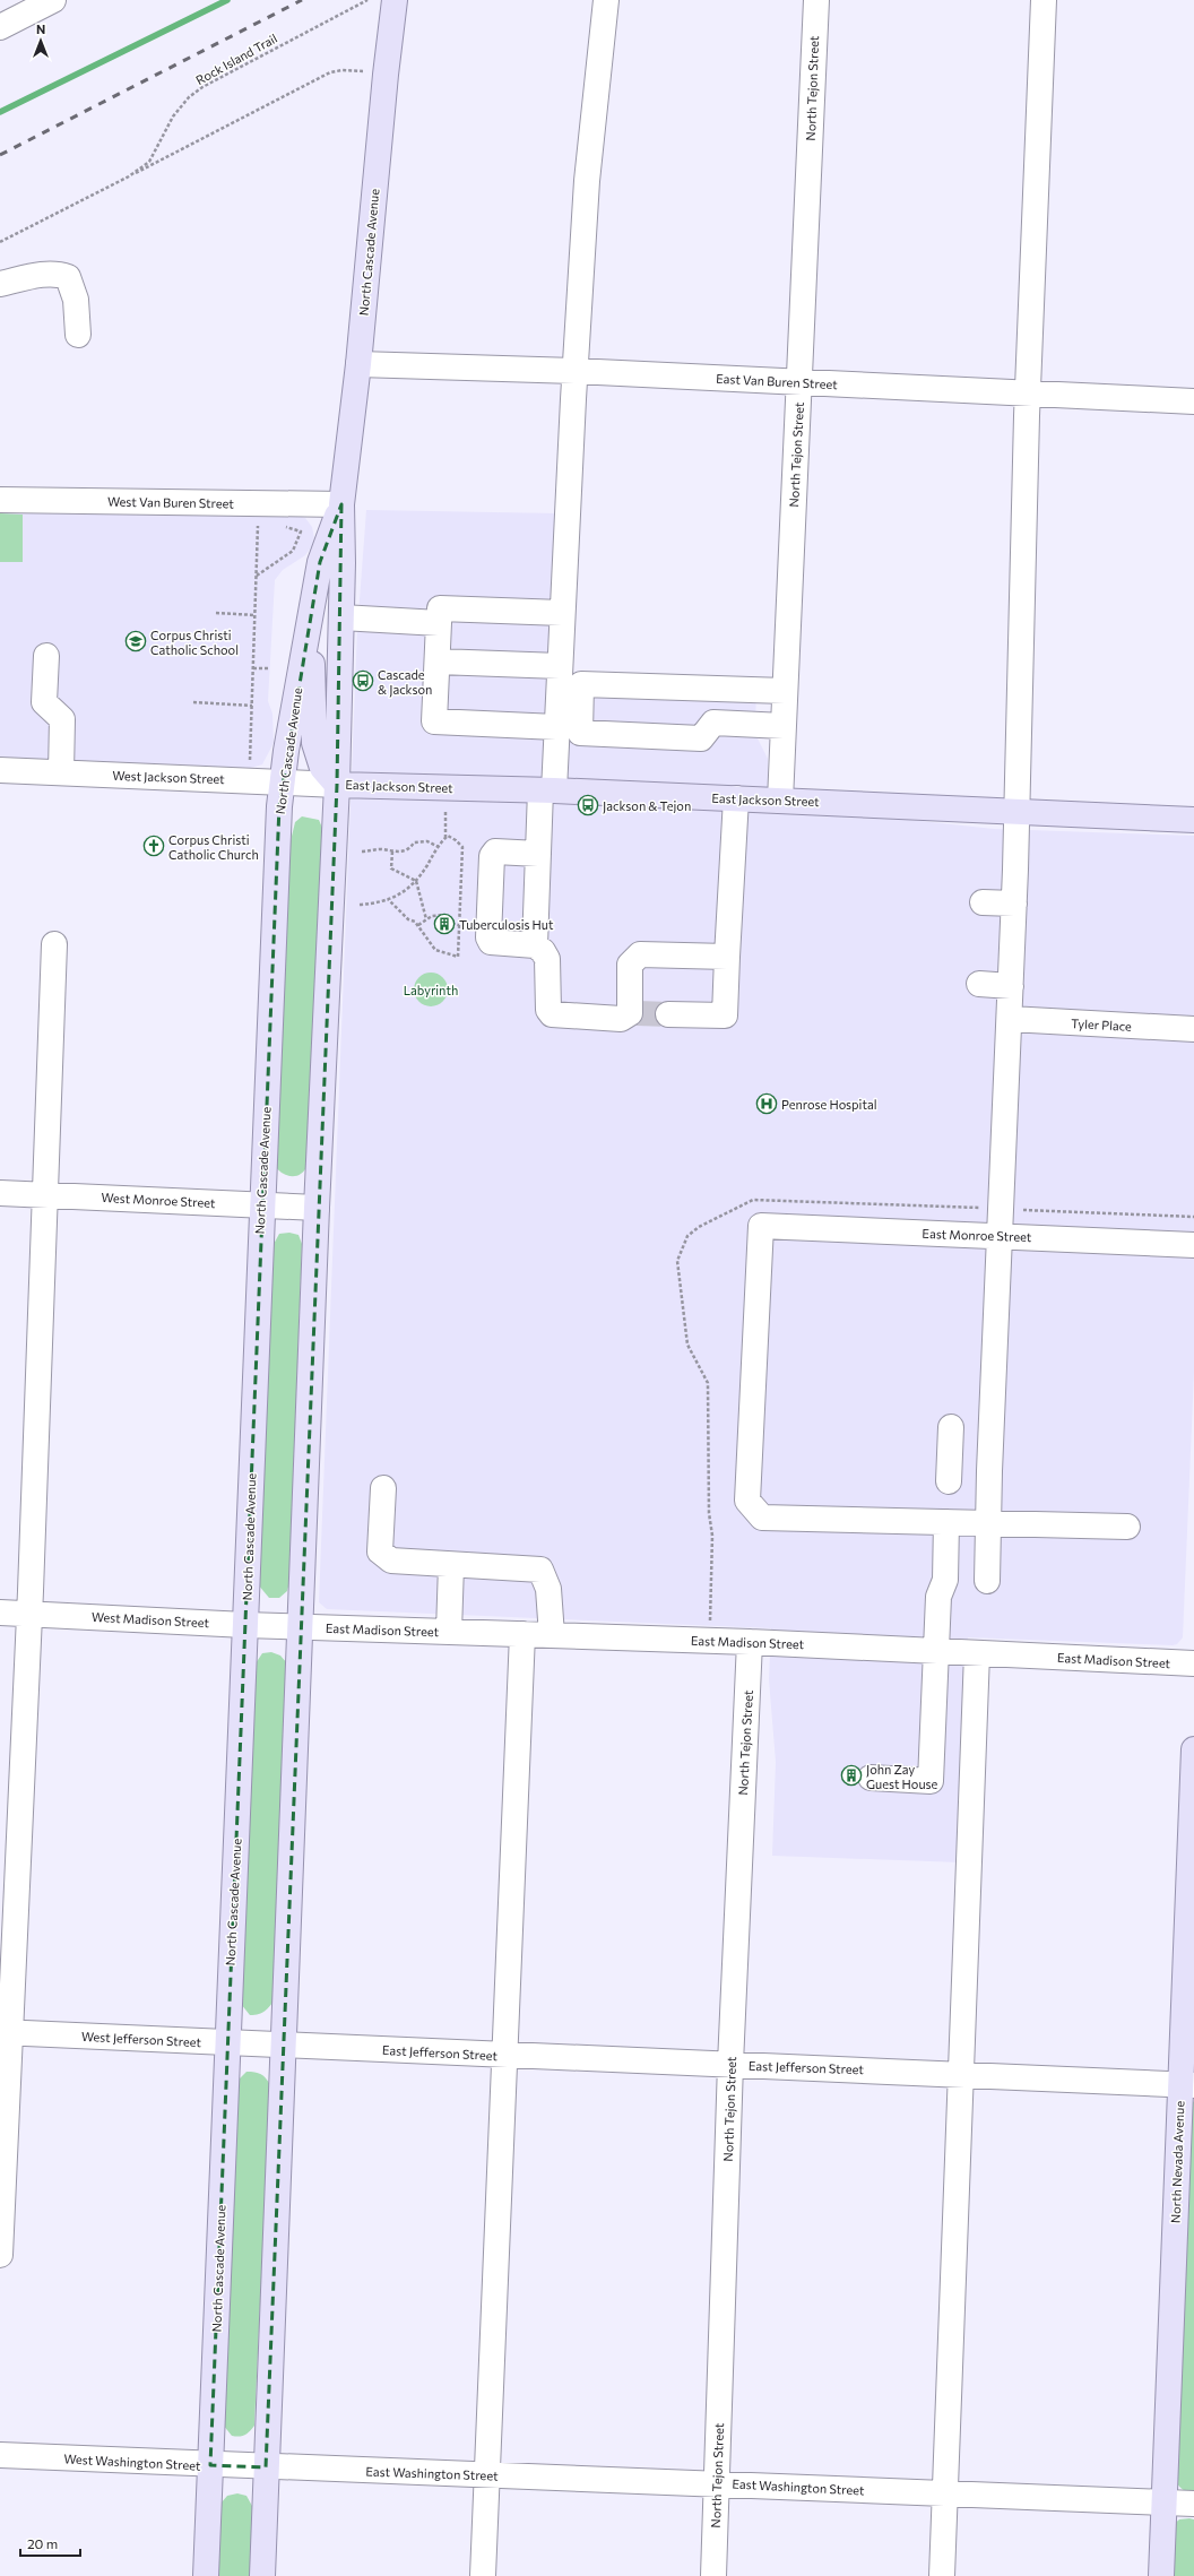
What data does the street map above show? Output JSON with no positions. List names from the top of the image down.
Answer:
{
  "streets": {
    "main road": ["North Cascade Avenue", "East Jackson Street", "North Nevada Avenue"],
    "street": [
      "North Tejon Street",
      "East Van Buren Street",
      "West Van Buren Street",
      "West Jackson Street",
      "Tyler Place",
      "West Monroe Street",
      "East Monroe Street",
      "West Madison Street",
      "East Madison Street",
      "West Jefferson Street",
      "East Jefferson Street",
      "West Washington Street",
      "East Washington Street"
    ],
    "path": ["Rock Island Trail"]
  },
  "crossings": [
    ["North Tejon Street", "East Van Buren Street"],
    ["North Tejon Street", "East Jackson Street"],
    ["North Tejon Street", "East Madison Street"],
    ["North Tejon Street", "East Jefferson Street"],
    ["North Tejon Street", "East Washington Street"],
    ["North Cascade Avenue", "East Van Buren Street"],
    ["North Cascade Avenue", "West Van Buren Street"],
    ["North Cascade Avenue", "West Jackson Street"],
    ["North Cascade Avenue", "East Jackson Street"],
    ["North Cascade Avenue", "West Monroe Street"],
    ["North Cascade Avenue", "West Madison Street"],
    ["North Cascade Avenue", "East Madison Street"],
    ["North Cascade Avenue", "West Jefferson Street"],
    ["North Cascade Avenue", "East Jefferson Street"],
    ["North Cascade Avenue", "West Washington Street"],
    ["North Cascade Avenue", "East Washington Street"],
    ["West Jackson Street", "East Jackson Street"],
    ["West Madison Street", "East Madison Street"],
    ["West Jefferson Street", "East Jefferson Street"],
    ["East Jefferson Street", "North Nevada Avenue"],
    ["North Nevada Avenue", "East Washington Street"],
    ["West Washington Street", "East Washington Street"]
  ],
  "parks": ["Labyrinth"],
  "places": {
    "school or university": ["Corpus Christi Catholic School"],
    "bus stop": ["Cascade & Jackson", "Jackson & Tejon"],
    "church": ["Corpus Christi Catholic Church"],
    "building": ["Tuberculosis Hut", "John Zay Guest House"],
    "hospital": ["Penrose Hospital"]
  },
  "scale_bar": "20 m",
  "north": "top"
}
